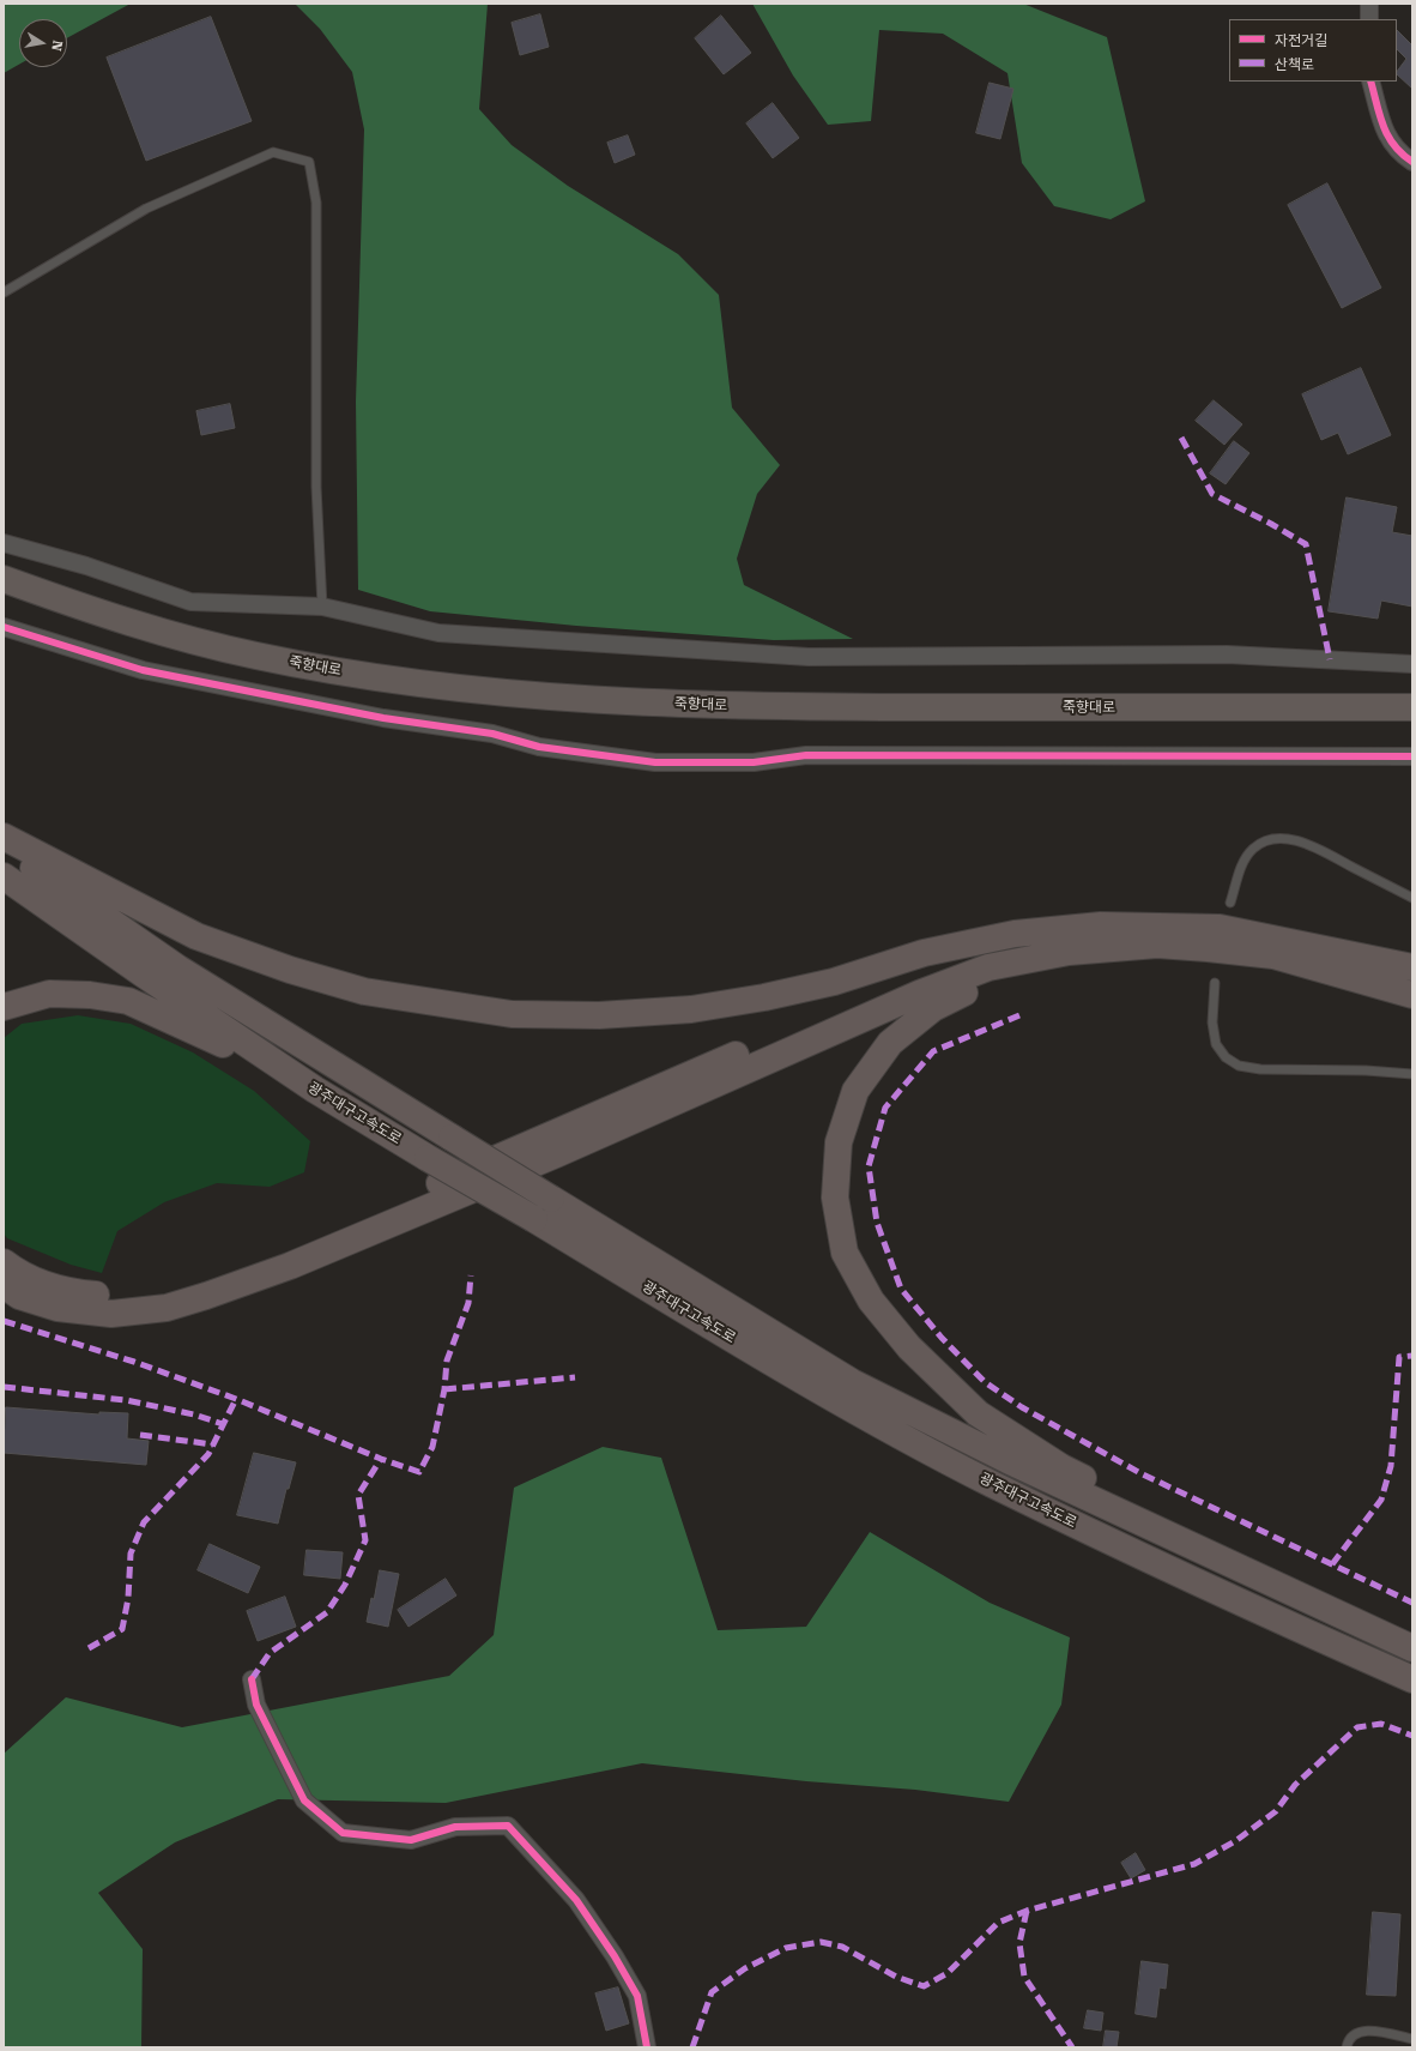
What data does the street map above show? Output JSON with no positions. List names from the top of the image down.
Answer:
{
  "streets": {
    "highway": ["광주대구고속도로"],
    "main road": ["죽향대로"]
  },
  "legend": ["자전거길", "산책로"],
  "north": "right"
}
